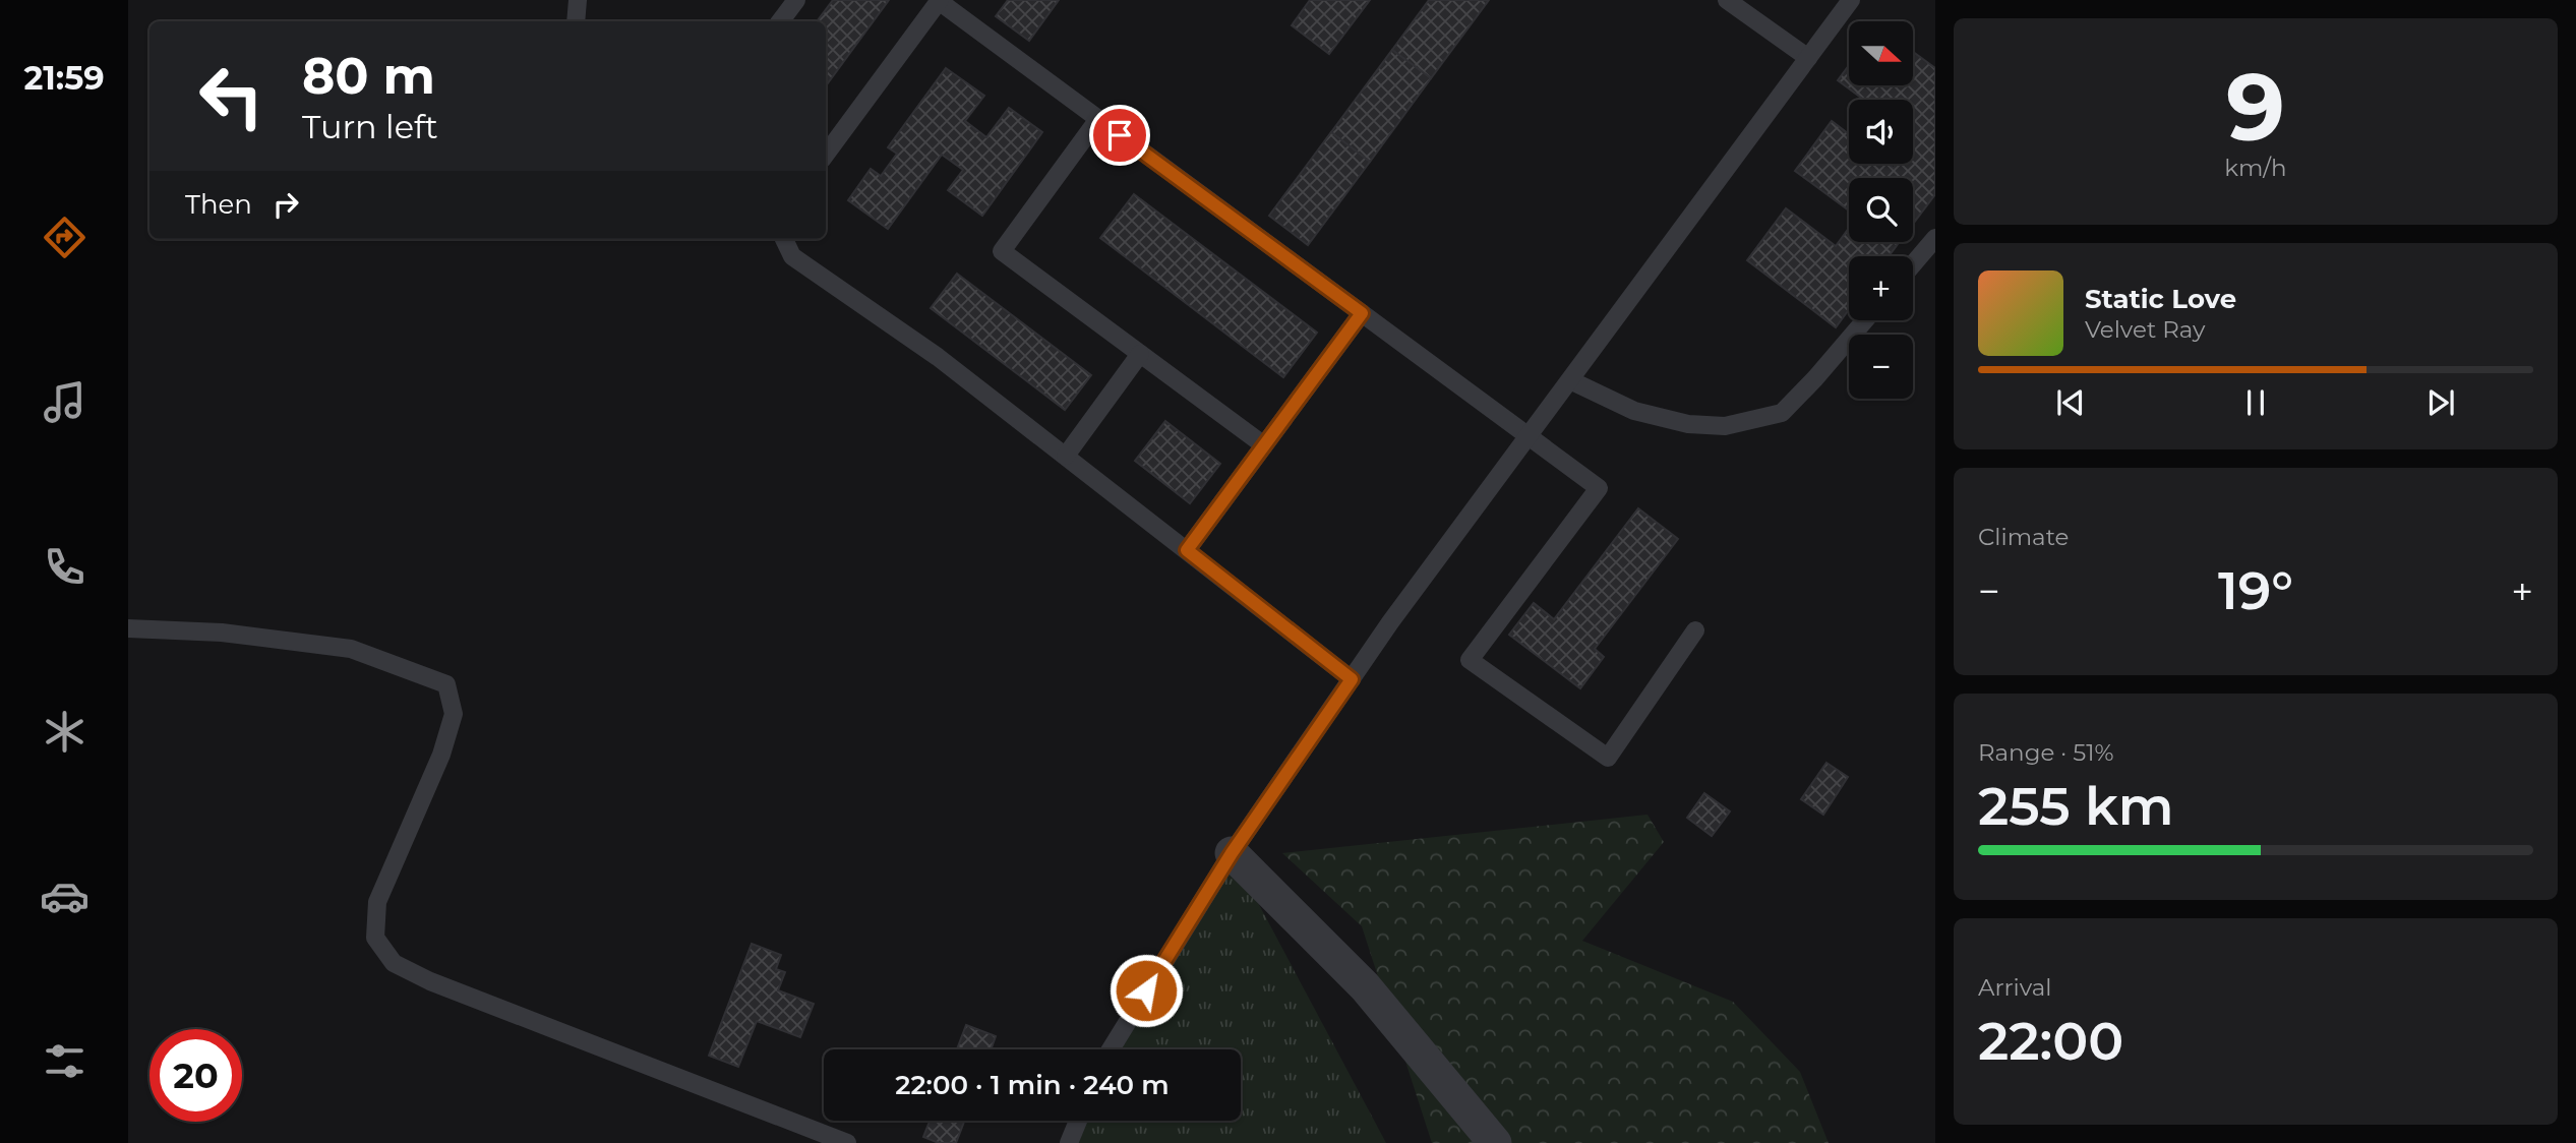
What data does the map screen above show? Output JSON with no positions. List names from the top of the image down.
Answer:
{
  "north": "right",
  "page": {
    "tabs": "21:59",
    "tile": [
      ["9", "km/h"],
      "Climate",
      ["Range · 51%", "255 km"],
      ["Arrival", "22:00"]
    ],
    "map_buttons": ["+", "−"],
    "turn": ["80 m", "Turn left"],
    "then": "Then",
    "song": ["Static Love", "Velvet Ray"],
    "heat": ["−", "19°", "+"],
    "limit": "20",
    "trip": "22:00 · 1 min · 240 m"
  }
}
